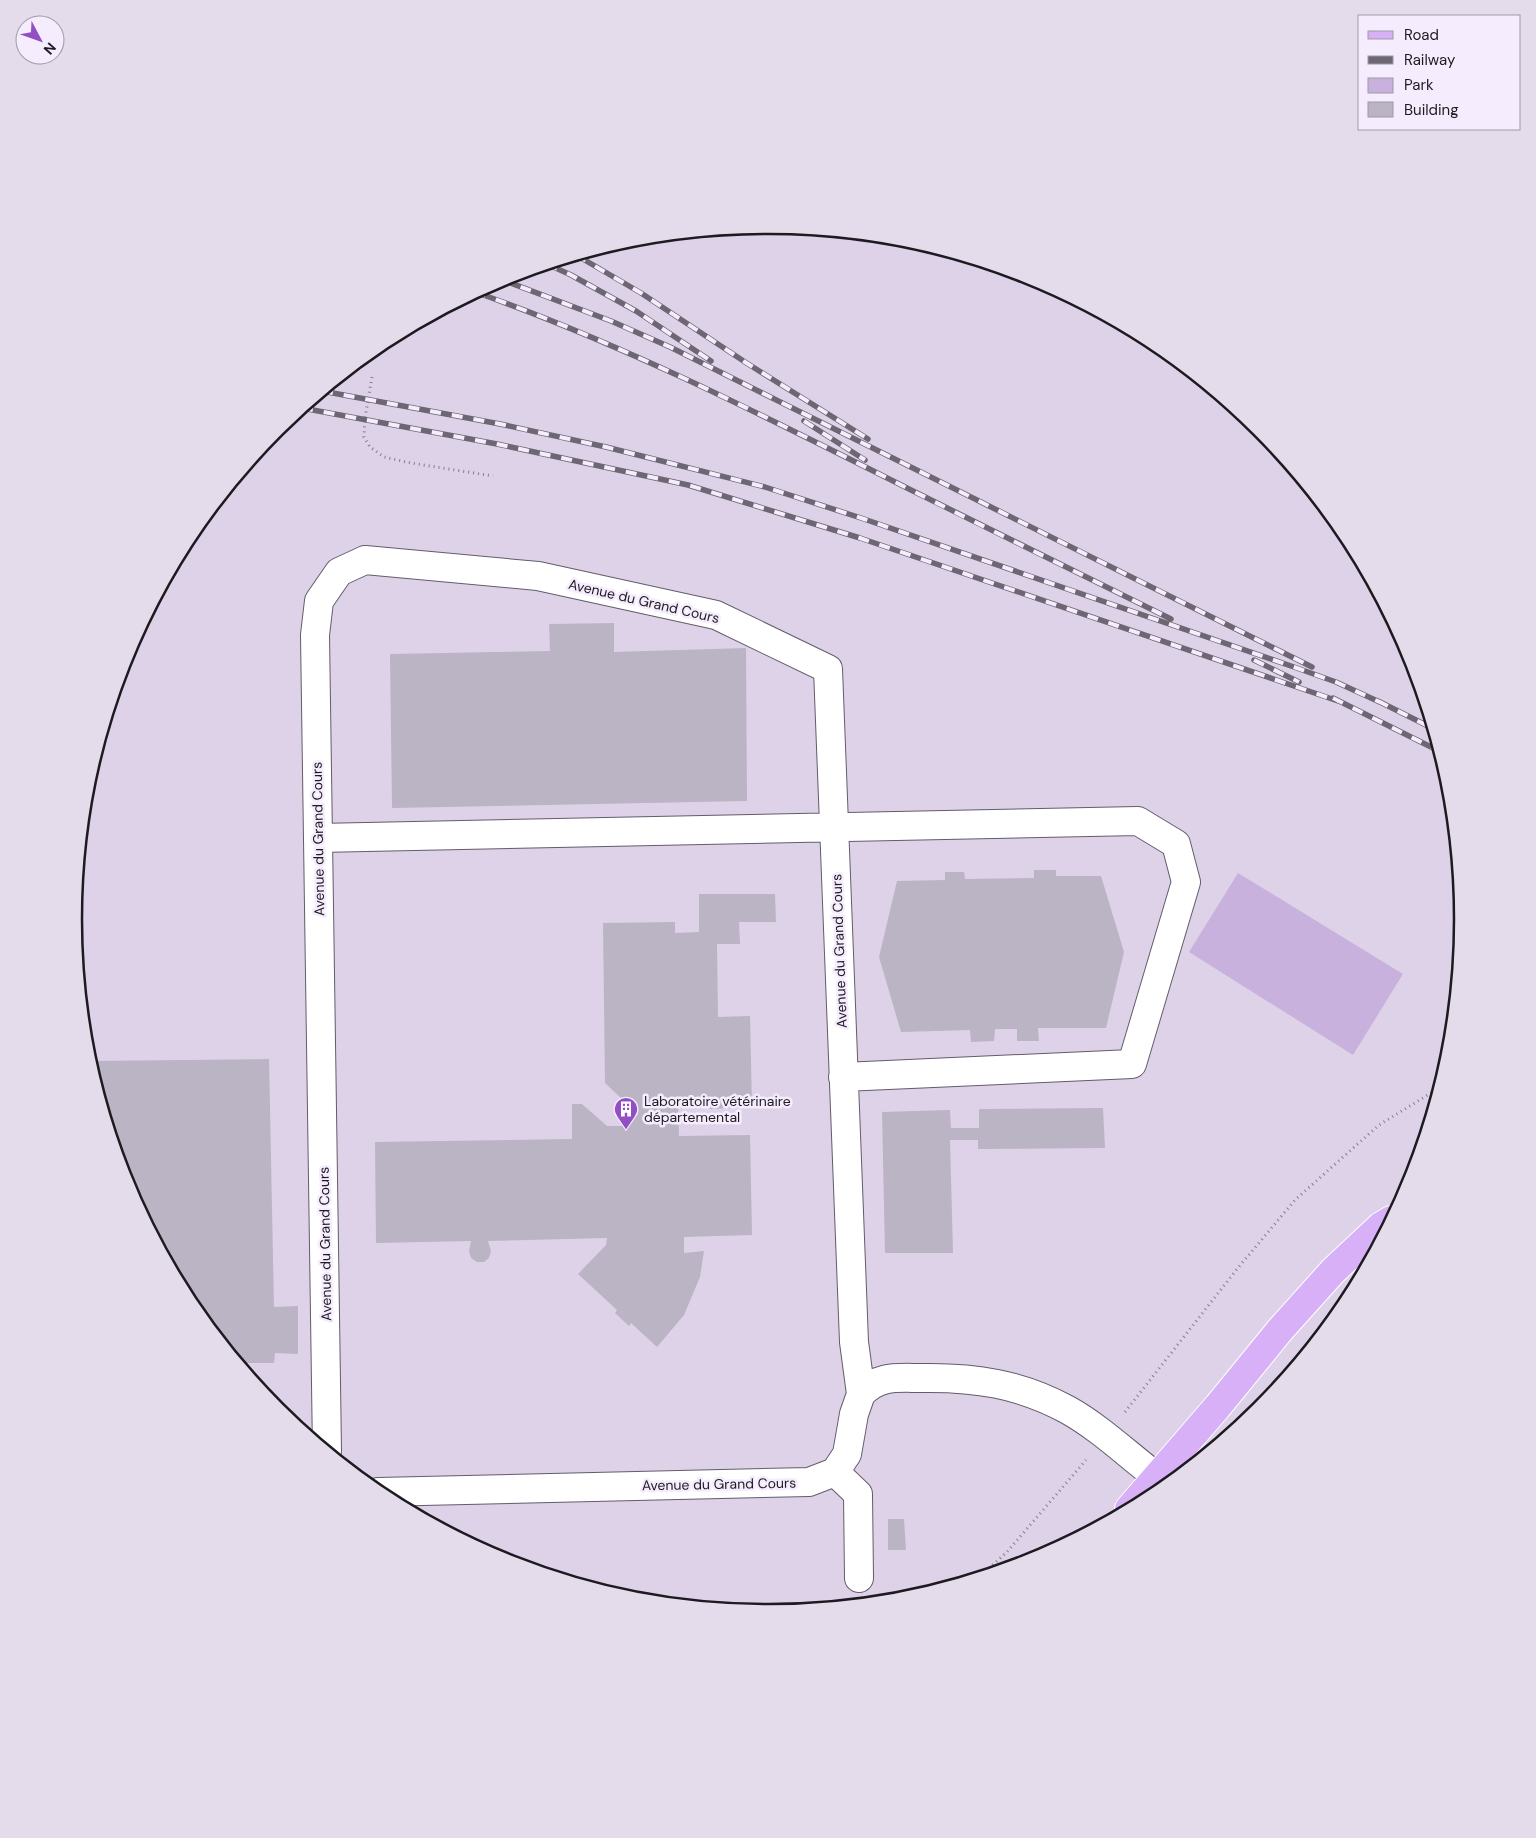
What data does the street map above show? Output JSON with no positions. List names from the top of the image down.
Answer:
{
  "streets": {
    "street": ["Avenue du Grand Cours"]
  },
  "places": {
    "building": ["Laboratoire vétérinaire départemental"]
  },
  "legend": [
    "Road",
    "Railway",
    "Park",
    "Building"
  ],
  "north": "bottom right"
}
